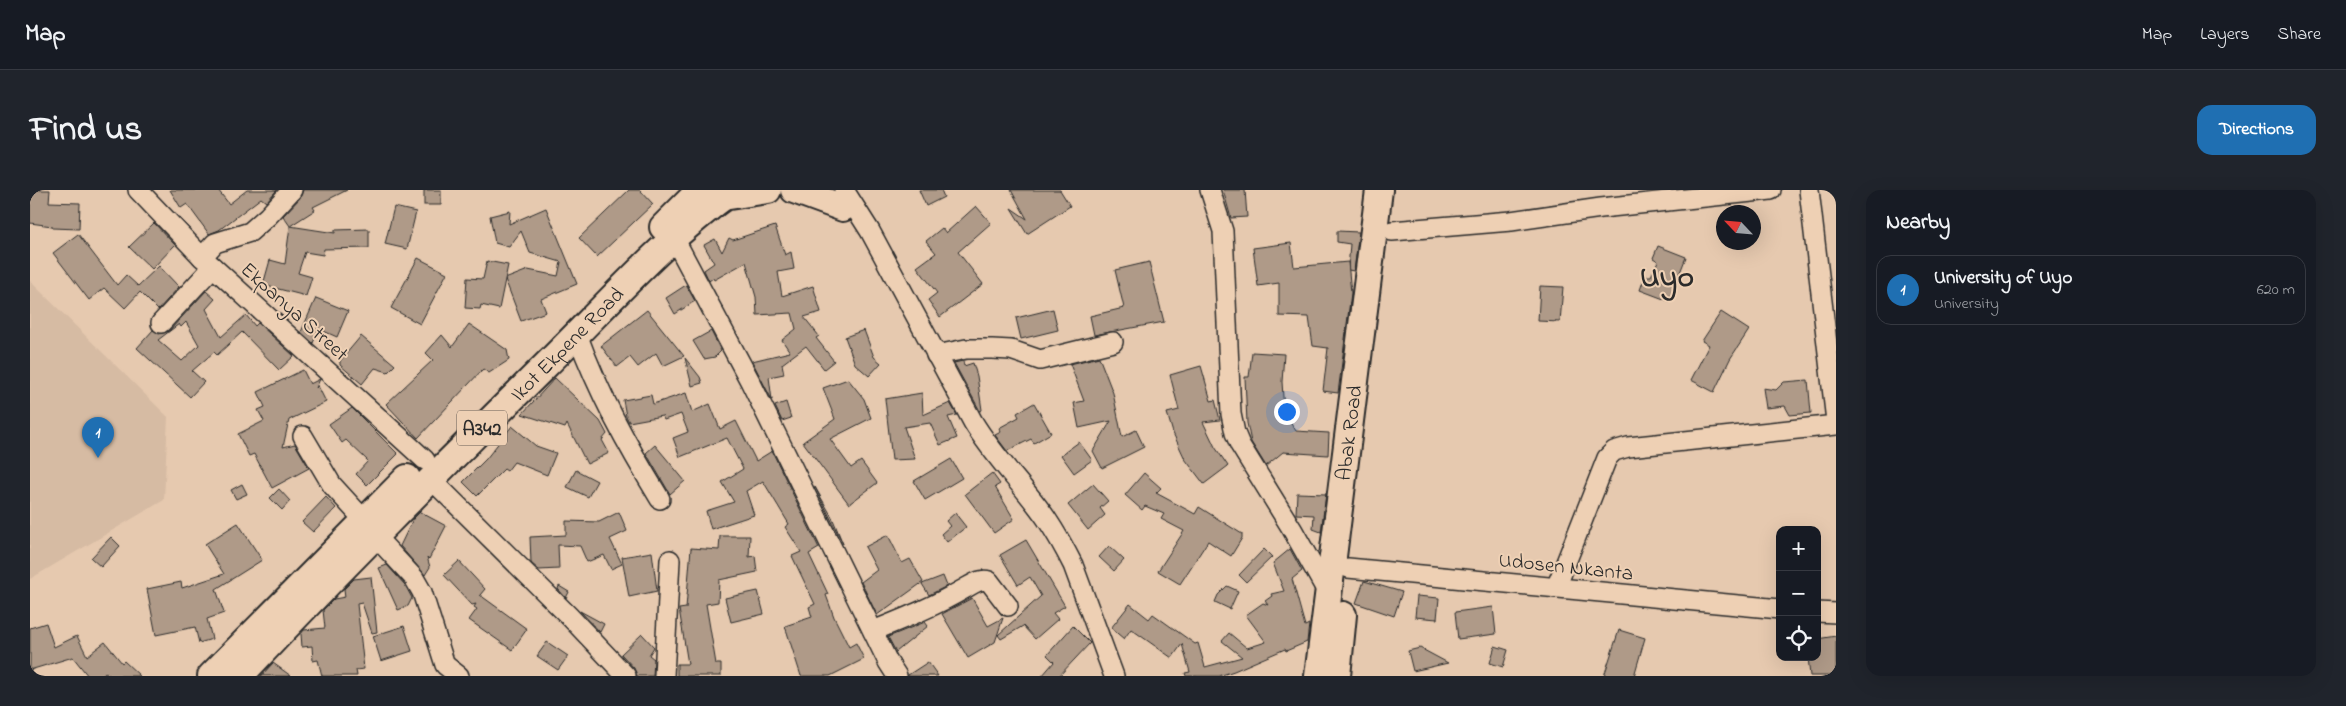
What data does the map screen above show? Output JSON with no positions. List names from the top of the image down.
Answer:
{
  "streets": {
    "highway": ["Ikot Ekpene Road", "A342", "Abak Road"],
    "street": ["Ekpanya Street", "Udosen Nkanta"]
  },
  "crossings": [
    ["Ekpanya Street", "Ikot Ekpene Road"],
    ["Abak Road", "Udosen Nkanta"]
  ],
  "districts": ["Uyo"],
  "north": "top left",
  "page": {
    "header": "Map",
    "nav": ["Map", "Layers", "Share"],
    "title": "Find us",
    "buttons": "Directions",
    "heading": "Nearby",
    "list": [
      {
        "mark": "1",
        "name": "University of Uyo",
        "note": "University",
        "value": "620 m"
      }
    ],
    "pins": "1",
    "map_buttons": ["+", "−"]
  }
}
